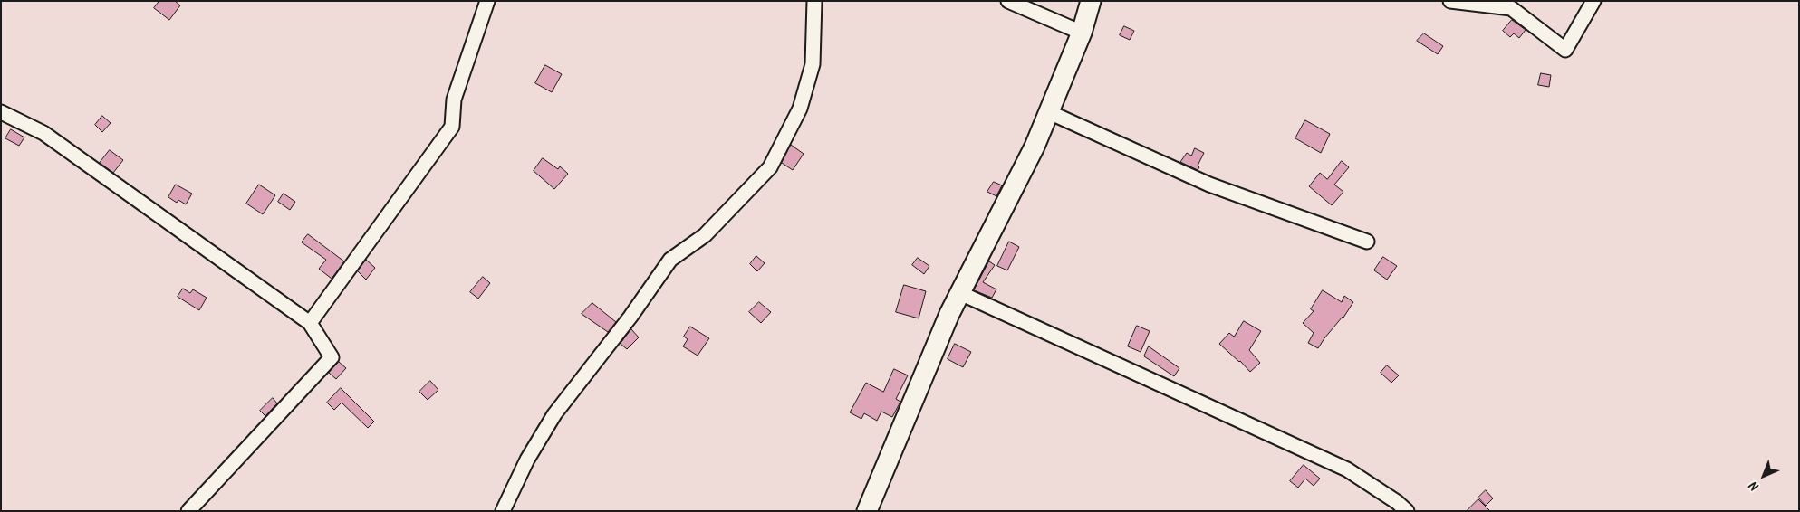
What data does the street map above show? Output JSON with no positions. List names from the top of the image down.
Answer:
{
  "north": "bottom left"
}
